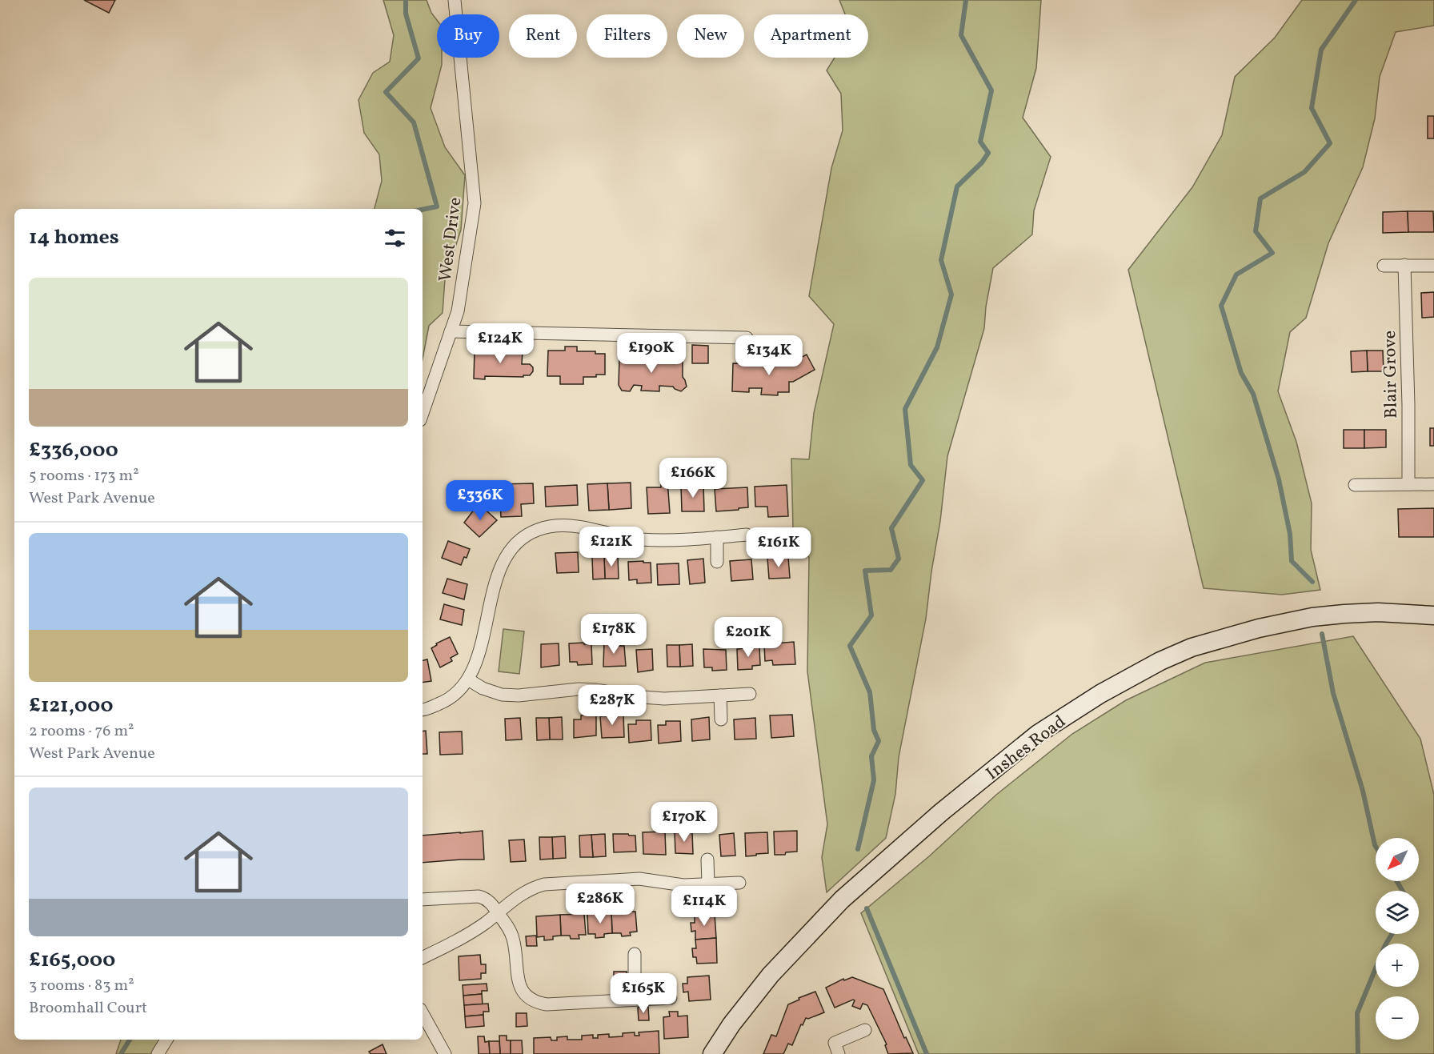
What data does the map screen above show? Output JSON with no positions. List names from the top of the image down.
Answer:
{
  "streets": {
    "street": ["West Drive", "Blair Grove", "Inshes Road"]
  },
  "north": "bottom left",
  "page": {
    "chip": [
      "Buy",
      "Rent",
      "Filters",
      "New",
      "Apartment"
    ],
    "heading": "14 homes",
    "list": [
      {
        "name": "£336,000",
        "note": "5 rooms · 173 m² · West Park Avenue"
      },
      {
        "name": "£121,000",
        "note": "2 rooms · 76 m² · West Park Avenue"
      },
      {
        "name": "£165,000",
        "note": "3 rooms · 83 m² · Broomhall Court"
      }
    ],
    "price": [
      "£124K",
      "£190K",
      "£134K",
      "£166K",
      "£336K",
      "£121K",
      "£161K",
      "£178K",
      "£201K",
      "£287K",
      "£170K",
      "£286K",
      "£114K",
      "£165K"
    ],
    "map_buttons": ["+", "−"]
  }
}
